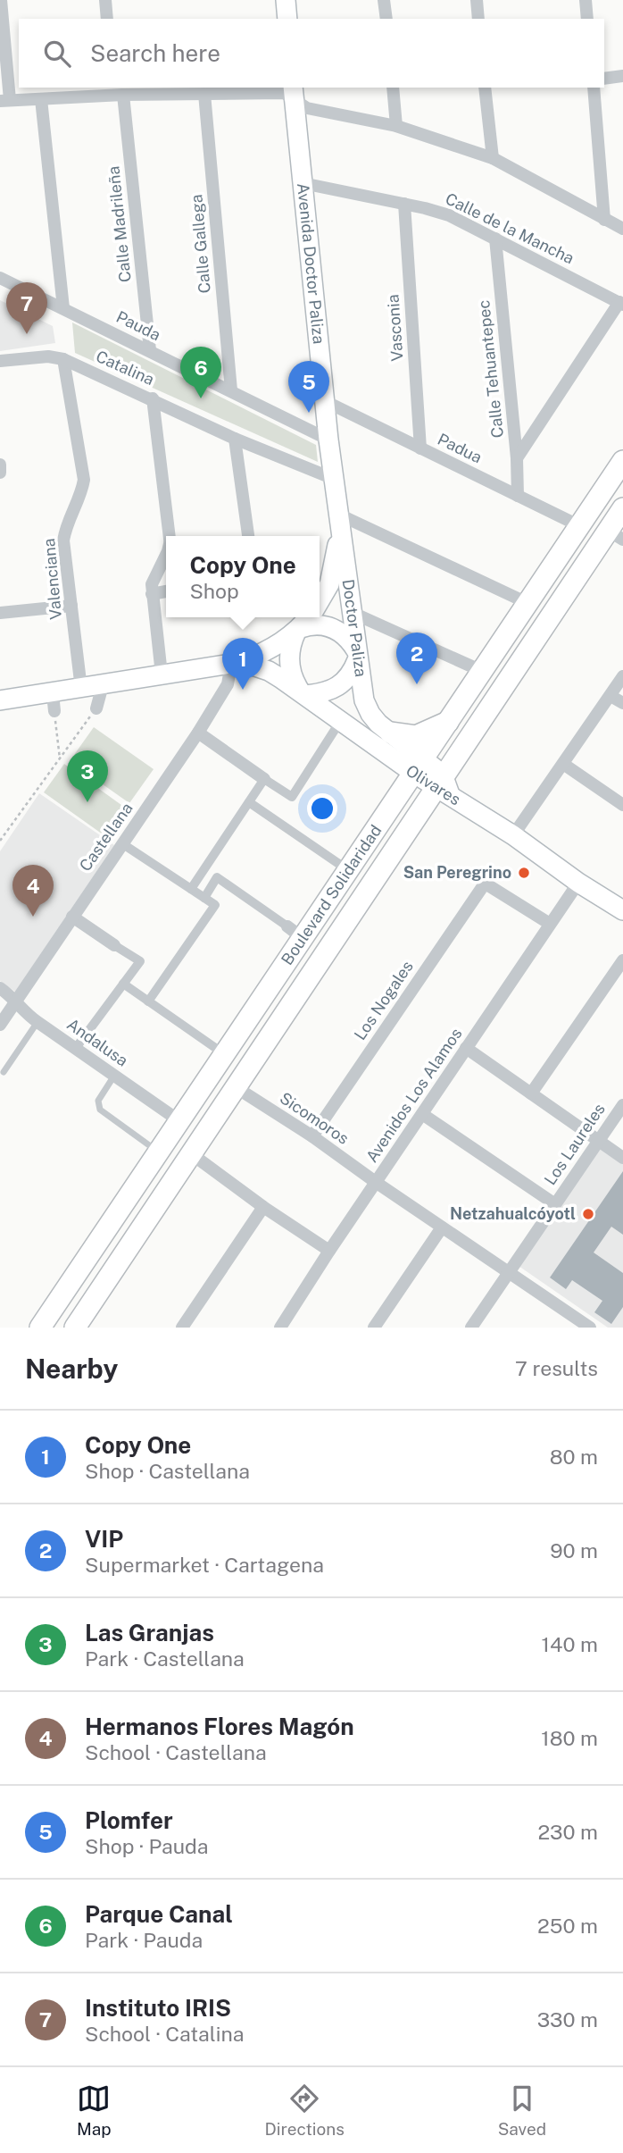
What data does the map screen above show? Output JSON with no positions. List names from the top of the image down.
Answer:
{
  "streets": {
    "main road": [
      "Avenida Doctor Paliza",
      "Doctor Paliza",
      "Olivares",
      "Boulevard Solidaridad"
    ],
    "street": [
      "Calle Madrileña",
      "Calle de la Mancha",
      "Calle Gallega",
      "Pauda",
      "Vasconia",
      "Catalina",
      "Calle Tehuantepec",
      "Padua",
      "Valenciana",
      "Castellana",
      "Los Nogales",
      "Andalusa",
      "Avenidos Los Alamos",
      "Sicomoros",
      "Los Laureles"
    ]
  },
  "crossings": [
    ["Calle Madrileña", "Pauda"],
    ["Calle de la Mancha", "Avenida Doctor Paliza"],
    ["Calle de la Mancha", "Vasconia"],
    ["Calle de la Mancha", "Calle Tehuantepec"],
    ["Calle Gallega", "Pauda"],
    ["Avenida Doctor Paliza", "Pauda"],
    ["Avenida Doctor Paliza", "Catalina"],
    ["Avenida Doctor Paliza", "Padua"],
    ["Avenida Doctor Paliza", "Doctor Paliza"],
    ["Avenida Doctor Paliza", "Olivares"],
    ["Vasconia", "Padua"],
    ["Catalina", "Valenciana"],
    ["Calle Tehuantepec", "Padua"],
    ["Padua", "Boulevard Solidaridad"],
    ["Valenciana", "Olivares"],
    ["Doctor Paliza", "Olivares"],
    ["Doctor Paliza", "Boulevard Solidaridad"],
    ["Olivares", "Castellana"],
    ["Olivares", "Boulevard Solidaridad"],
    ["Olivares", "Avenidos Los Alamos"],
    ["Castellana", "Andalusa"],
    ["Boulevard Solidaridad", "Andalusa"],
    ["Boulevard Solidaridad", "Sicomoros"],
    ["Los Nogales", "Avenidos Los Alamos"],
    ["Los Nogales", "Sicomoros"],
    ["Avenidos Los Alamos", "Sicomoros"],
    ["Sicomoros", "Los Laureles"]
  ],
  "places": ["San Peregrino", "Netzahualcóyotl"],
  "page": {
    "search": "Search here",
    "pins": [
      "7",
      "6",
      "5",
      "2",
      "1",
      "3",
      "4"
    ],
    "popup": ["Copy One", "Shop"],
    "heading": ["Nearby", "7 results"],
    "list": [
      {
        "mark": "1",
        "name": "Copy One",
        "note": "Shop · Castellana",
        "value": "80 m"
      },
      {
        "mark": "2",
        "name": "VIP",
        "note": "Supermarket · Cartagena",
        "value": "90 m"
      },
      {
        "mark": "3",
        "name": "Las Granjas",
        "note": "Park · Castellana",
        "value": "140 m"
      },
      {
        "mark": "4",
        "name": "Hermanos Flores Magón",
        "note": "School · Castellana",
        "value": "180 m"
      },
      {
        "mark": "5",
        "name": "Plomfer",
        "note": "Shop · Pauda",
        "value": "230 m"
      },
      {
        "mark": "6",
        "name": "Parque Canal",
        "note": "Park · Pauda",
        "value": "250 m"
      },
      {
        "mark": "7",
        "name": "Instituto IRIS",
        "note": "School · Catalina",
        "value": "330 m"
      }
    ],
    "nav": ["Map", "Directions", "Saved"]
  }
}
